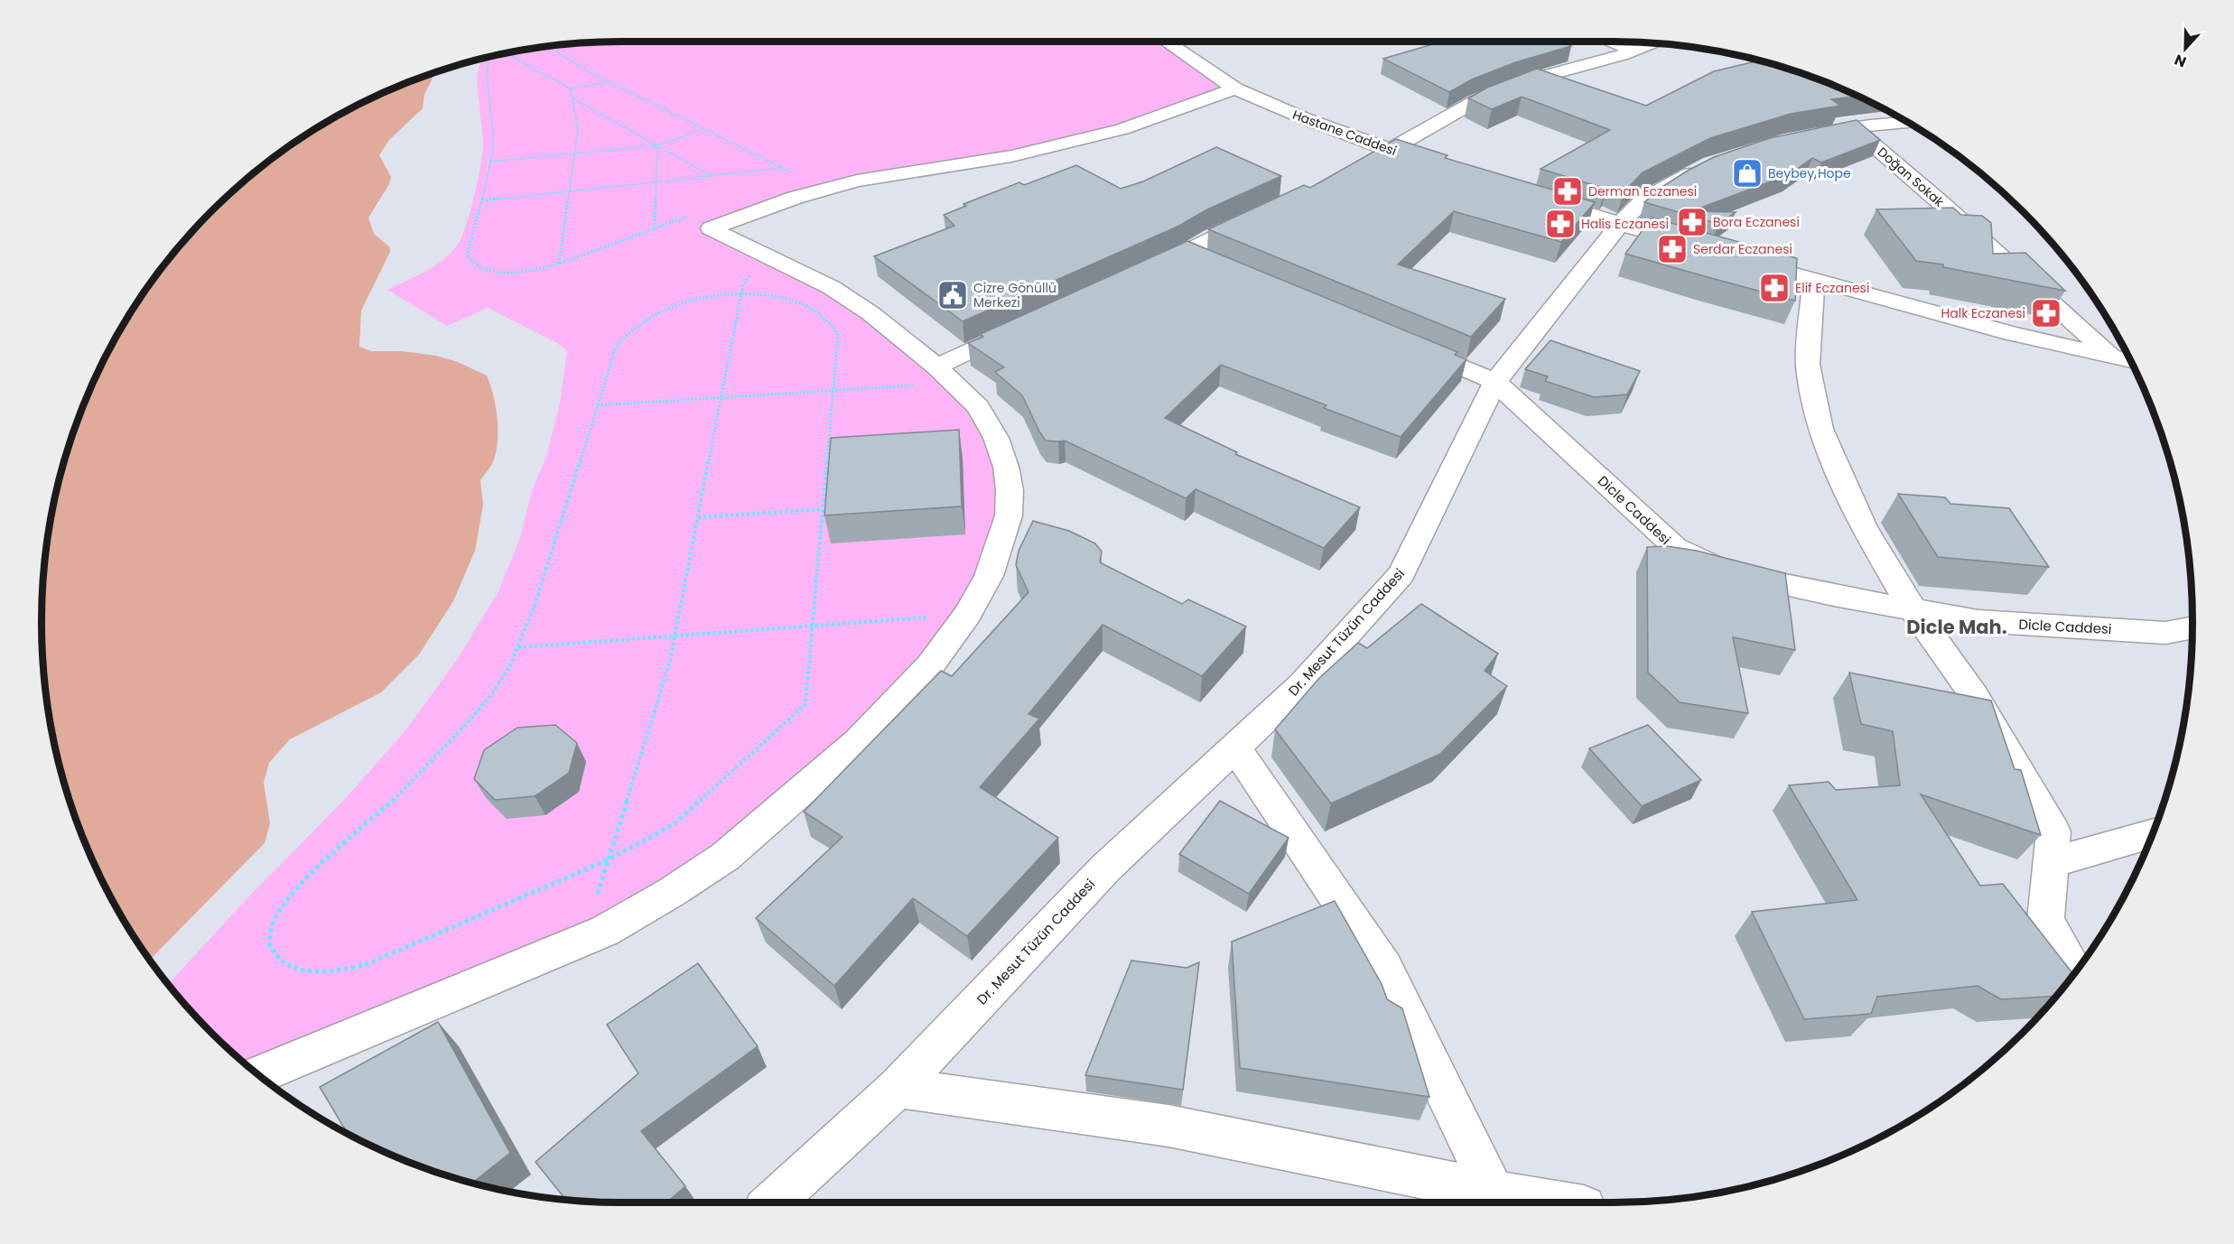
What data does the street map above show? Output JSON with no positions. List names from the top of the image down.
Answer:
{
  "streets": {
    "street": [
      "Hastane Caddesi",
      "Doğan Sokak",
      "Dicle Caddesi",
      "Dr. Mesut Tüzün Caddesi"
    ]
  },
  "crossings": [
    ["Dicle Caddesi", "Dr. Mesut Tüzün Caddesi"]
  ],
  "districts": ["Dicle Mah."],
  "places": {
    "shop": ["Beybey Hope"],
    "pharmacy": [
      "Derman Eczanesi",
      "Bora Eczanesi",
      "Halis Eczanesi",
      "Serdar Eczanesi",
      "Elif Eczanesi",
      "Halk Eczanesi"
    ],
    "public building": ["Cizre Gönüllü Merkezi"]
  },
  "north": "bottom"
}
